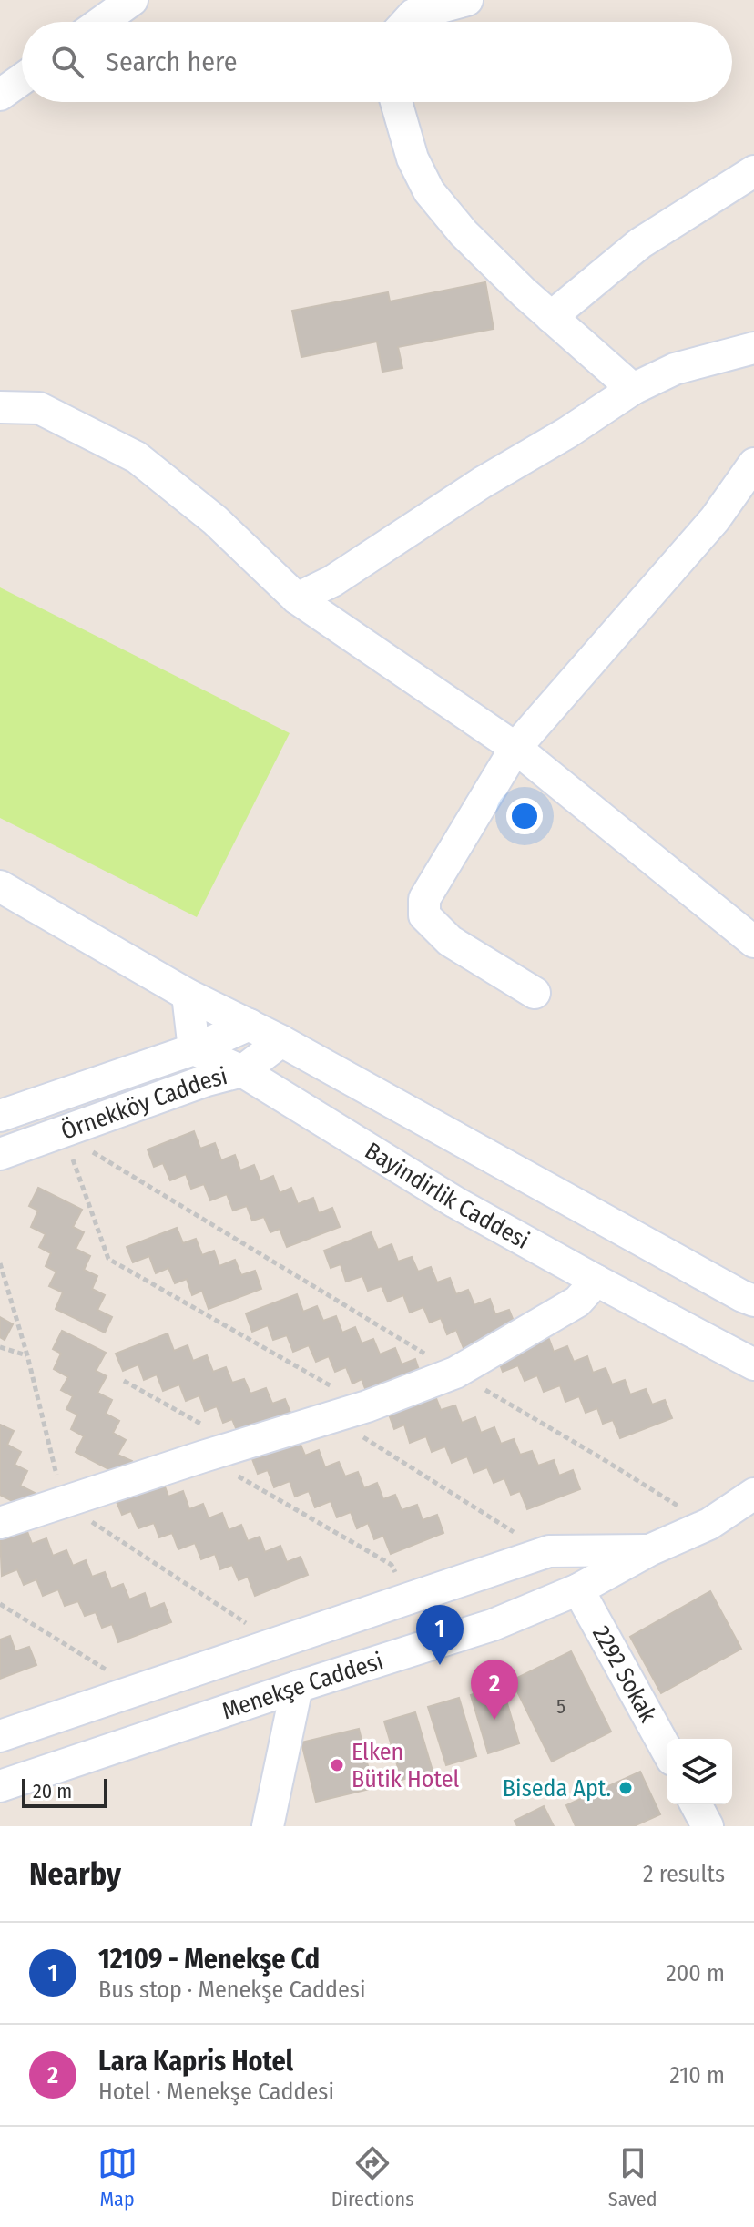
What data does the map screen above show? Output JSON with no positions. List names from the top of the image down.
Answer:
{
  "streets": {
    "street": [
      "Örnekköy Caddesi",
      "Bayindirlik Caddesi",
      "2292 Sokak",
      "Menekşe Caddesi"
    ]
  },
  "crossings": [
    ["Örnekköy Caddesi", "Bayindirlik Caddesi"],
    ["2292 Sokak", "Menekşe Caddesi"]
  ],
  "places": ["Elken Bütik Hotel", "Biseda Apt."],
  "house_numbers": ["5"],
  "scale_bar": "20 m",
  "page": {
    "search": "Search here",
    "pins": ["1", "2"],
    "scale": "20 m",
    "heading": ["Nearby", "2 results"],
    "list": [
      {
        "mark": "1",
        "name": "12109 - Menekşe Cd",
        "note": "Bus stop · Menekşe Caddesi",
        "value": "200 m"
      },
      {
        "mark": "2",
        "name": "Lara Kapris Hotel",
        "note": "Hotel · Menekşe Caddesi",
        "value": "210 m"
      }
    ],
    "nav": ["Map", "Directions", "Saved"]
  }
}
